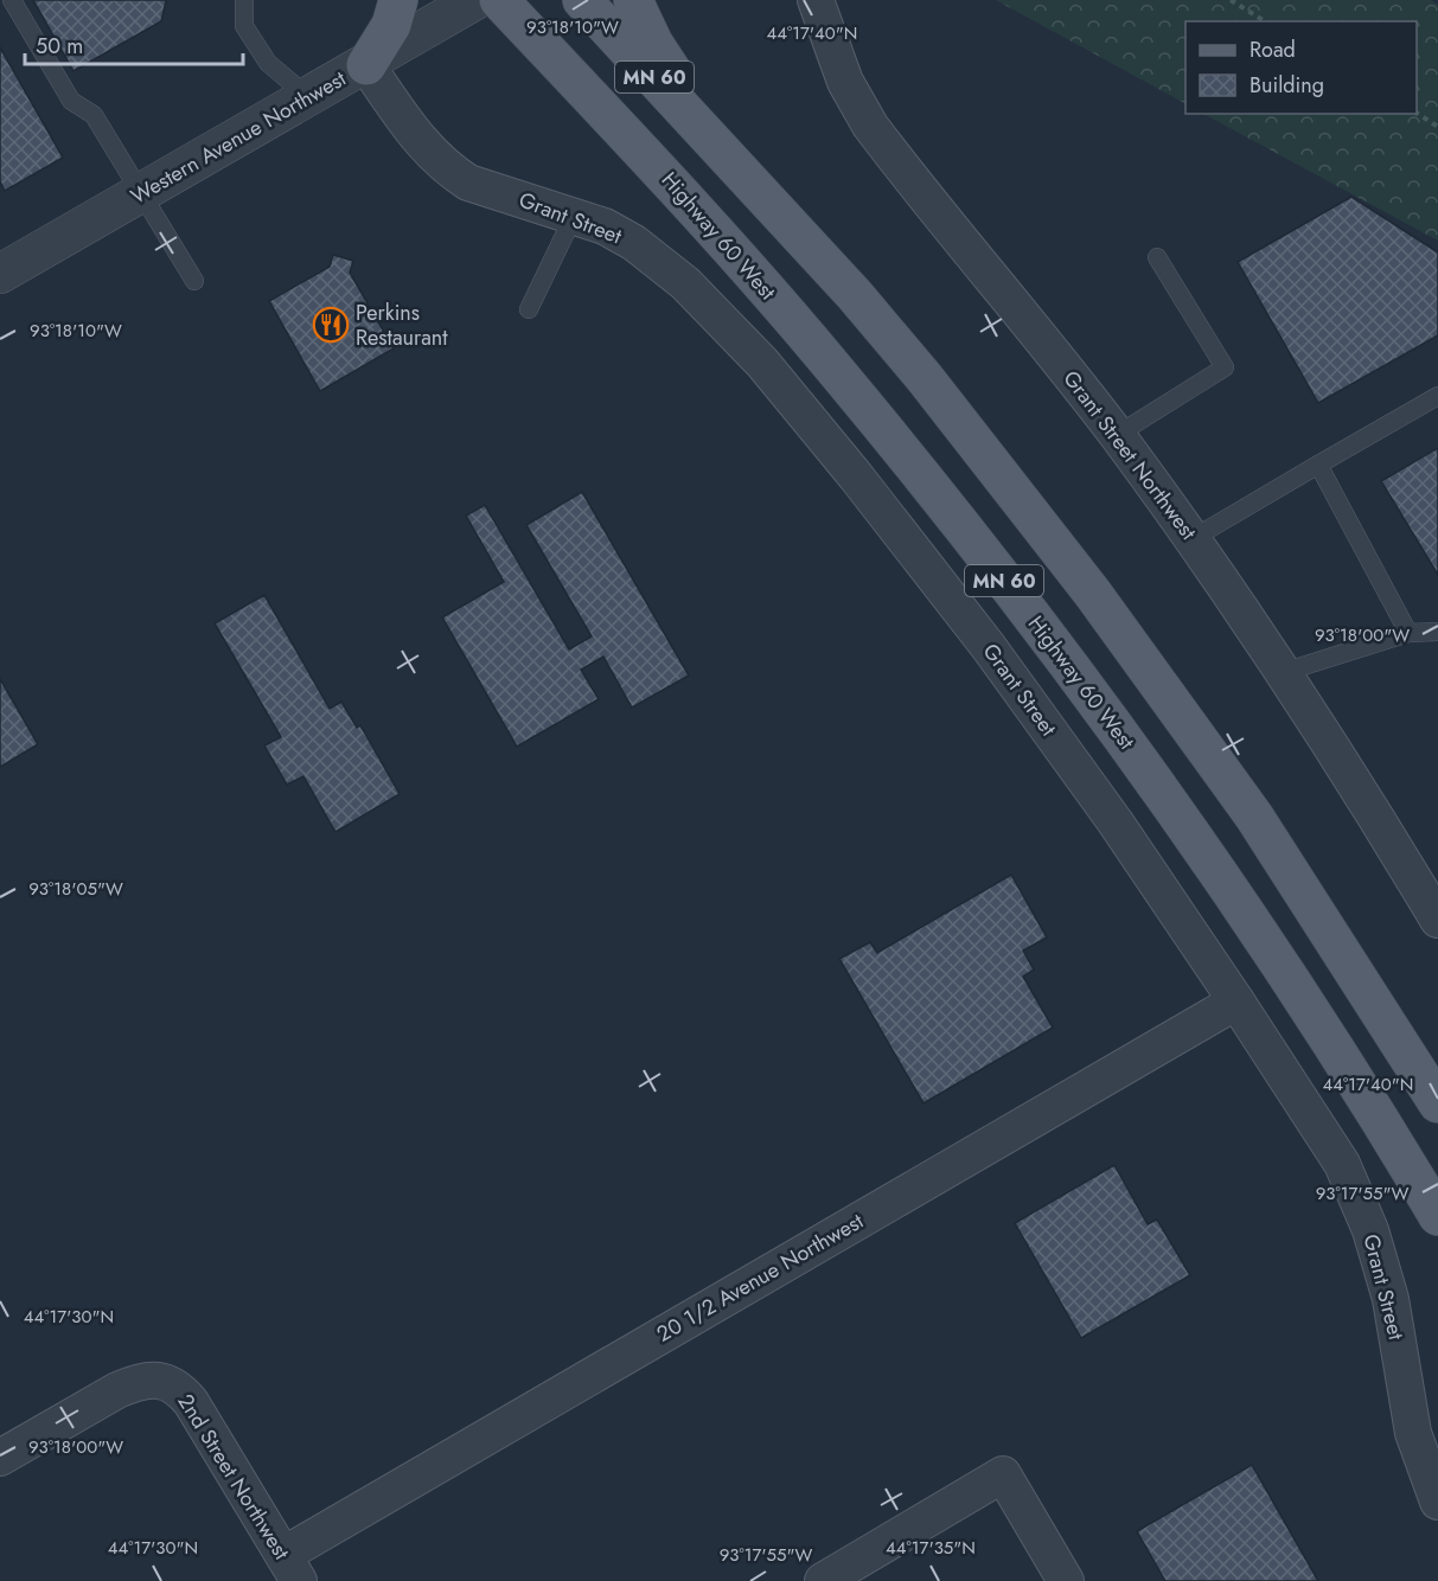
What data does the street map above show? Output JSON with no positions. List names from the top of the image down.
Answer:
{
  "streets": {
    "main road": ["MN 60", "Highway 60 West"],
    "street": [
      "Western Avenue Northwest",
      "Grant Street",
      "Grant Street Northwest",
      "20 1/2 Avenue Northwest",
      "2nd Street Northwest"
    ]
  },
  "crossings": [
    ["Western Avenue Northwest", "Grant Street"],
    ["Grant Street", "20 1/2 Avenue Northwest"],
    ["20 1/2 Avenue Northwest", "2nd Street Northwest"]
  ],
  "places": {
    "restaurant": ["Perkins Restaurant"]
  },
  "legend": ["Road", "Building"],
  "scale_bar": "50 m",
  "coordinates": [
    "93°18'10\"W",
    "44°17'40\"N",
    "93°18'00\"W",
    "93°18'05\"W",
    "93°17'55\"W",
    "44°17'30\"N",
    "44°17'35\"N"
  ]
}
